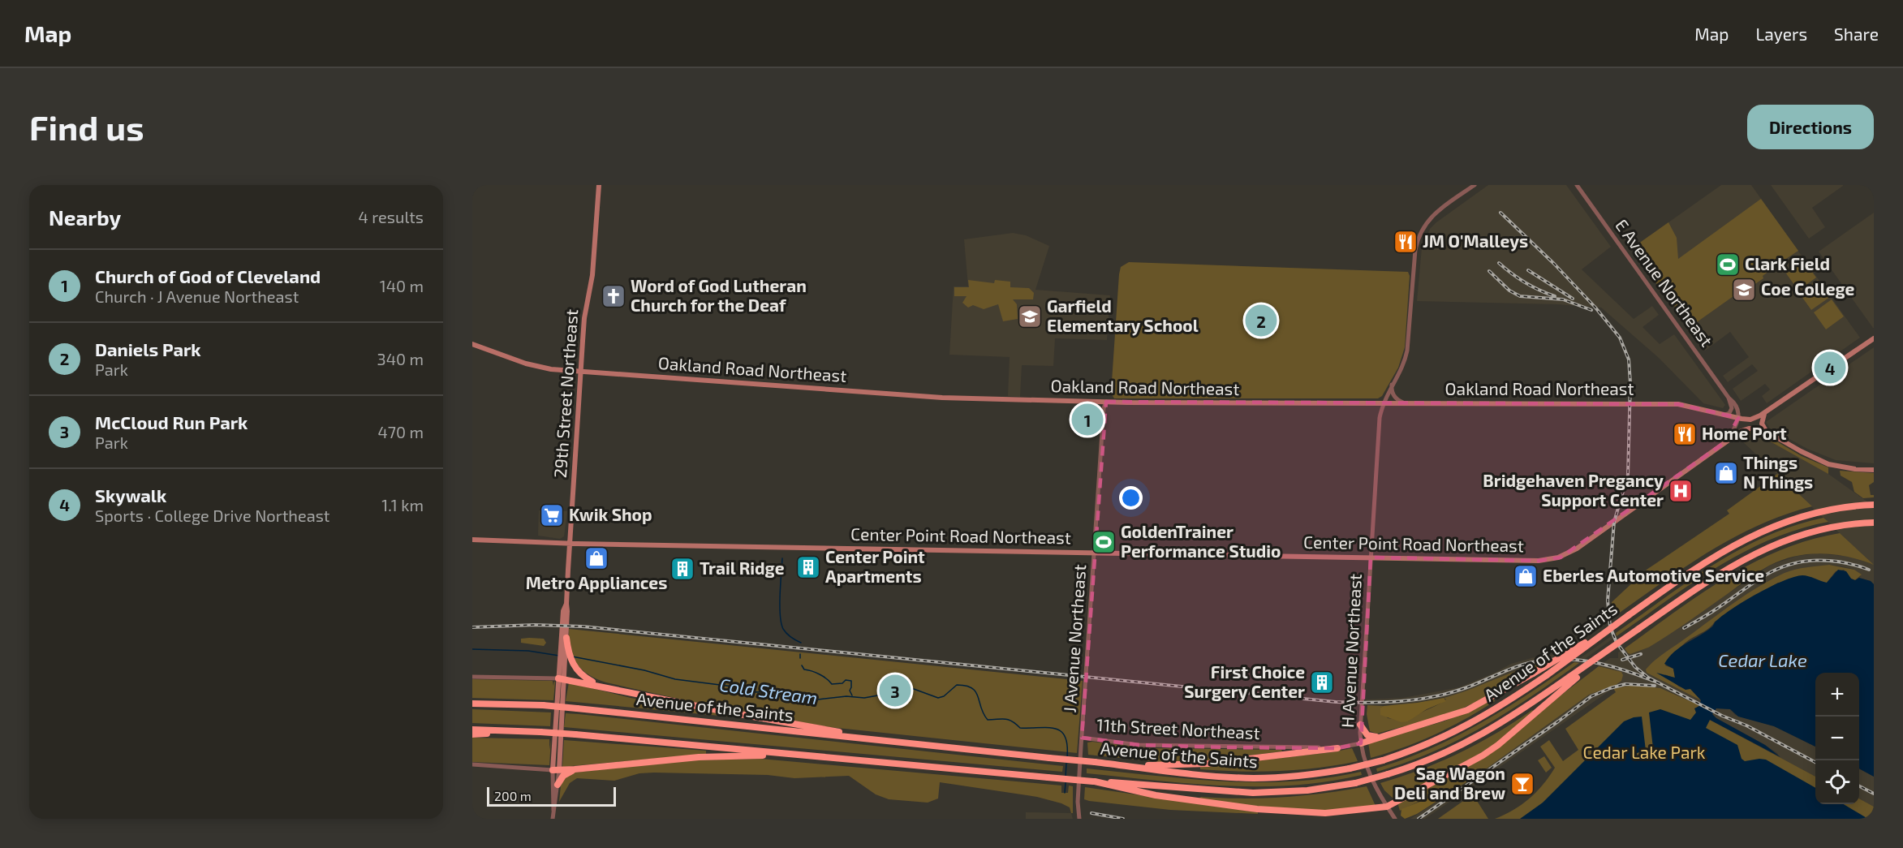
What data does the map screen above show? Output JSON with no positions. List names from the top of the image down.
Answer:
{
  "streets": {
    "highway": ["Avenue of the Saints"],
    "main road": ["Oakland Road Northeast", "29th Street Northeast", "Center Point Road Northeast"],
    "street": [
      "E Avenue Northeast",
      "J Avenue Northeast",
      "H Avenue Northeast",
      "11th Street Northeast"
    ]
  },
  "crossings": [
    ["E Avenue Northeast", "Oakland Road Northeast"],
    ["Oakland Road Northeast", "29th Street Northeast"],
    ["Oakland Road Northeast", "J Avenue Northeast"],
    ["Oakland Road Northeast", "H Avenue Northeast"],
    ["29th Street Northeast", "Center Point Road Northeast"],
    ["Center Point Road Northeast", "J Avenue Northeast"],
    ["Center Point Road Northeast", "H Avenue Northeast"],
    ["J Avenue Northeast", "11th Street Northeast"],
    ["H Avenue Northeast", "11th Street Northeast"]
  ],
  "water": ["Cedar Lake", "Cold Stream"],
  "parks": ["Cedar Lake Park"],
  "places": {
    "restaurant": ["JM O'Malleys", "Home Port"],
    "sports": ["Clark Field", "GoldenTrainer Performance Studio"],
    "school or university": ["Coe College", "Garfield Elementary School"],
    "church": ["Word of God Lutheran Church for the Deaf"],
    "shop": ["Things N Things", "Metro Appliances", "Eberles Automotive Service"],
    "hospital": ["Bridgehaven Pregancy Support Center"],
    "supermarket": ["Kwik Shop"],
    "building": ["Center Point Apartments", "Trail Ridge", "First Choice Surgery Center"],
    "bar": ["Sag Wagon Deli and Brew"]
  },
  "scale_bar": "200 m",
  "page": {
    "header": "Map",
    "nav": ["Map", "Layers", "Share"],
    "buttons": "Directions",
    "title": "Find us",
    "heading": ["Nearby", "4 results"],
    "list": [
      {
        "mark": "1",
        "name": "Church of God of Cleveland",
        "note": "Church · J Avenue Northeast",
        "value": "140 m"
      },
      {
        "mark": "2",
        "name": "Daniels Park",
        "note": "Park",
        "value": "340 m"
      },
      {
        "mark": "3",
        "name": "McCloud Run Park",
        "note": "Park",
        "value": "470 m"
      },
      {
        "mark": "4",
        "name": "Skywalk",
        "note": "Sports · College Drive Northeast",
        "value": "1.1 km"
      }
    ],
    "pins": [
      "2",
      "4",
      "1",
      "3"
    ],
    "map_buttons": ["+", "−"],
    "scale": "200 m"
  }
}
